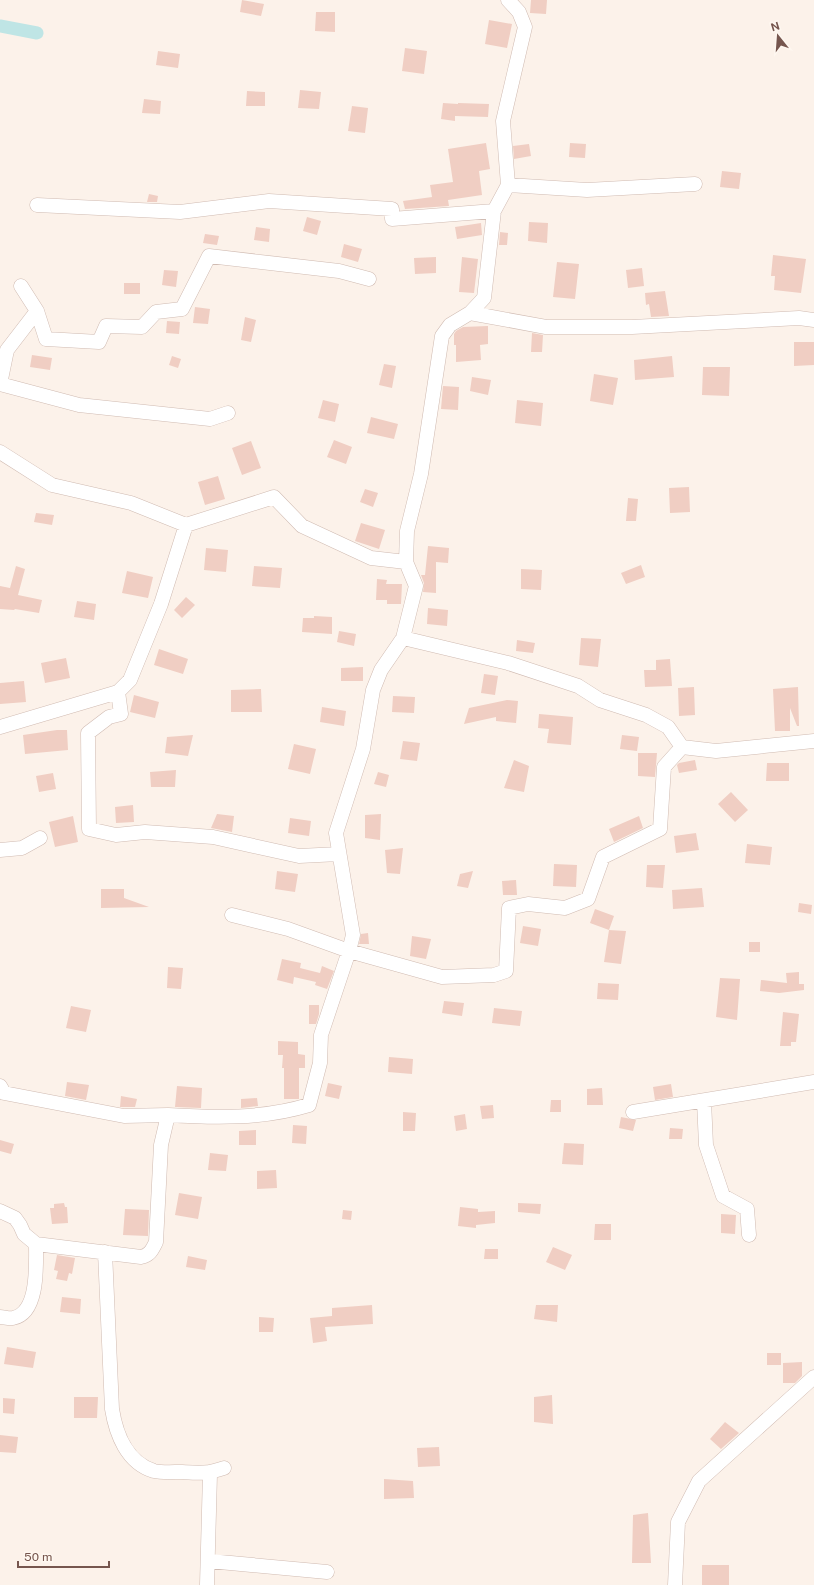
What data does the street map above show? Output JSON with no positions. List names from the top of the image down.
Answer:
{
  "scale_bar": "50 m",
  "north": "top"
}
